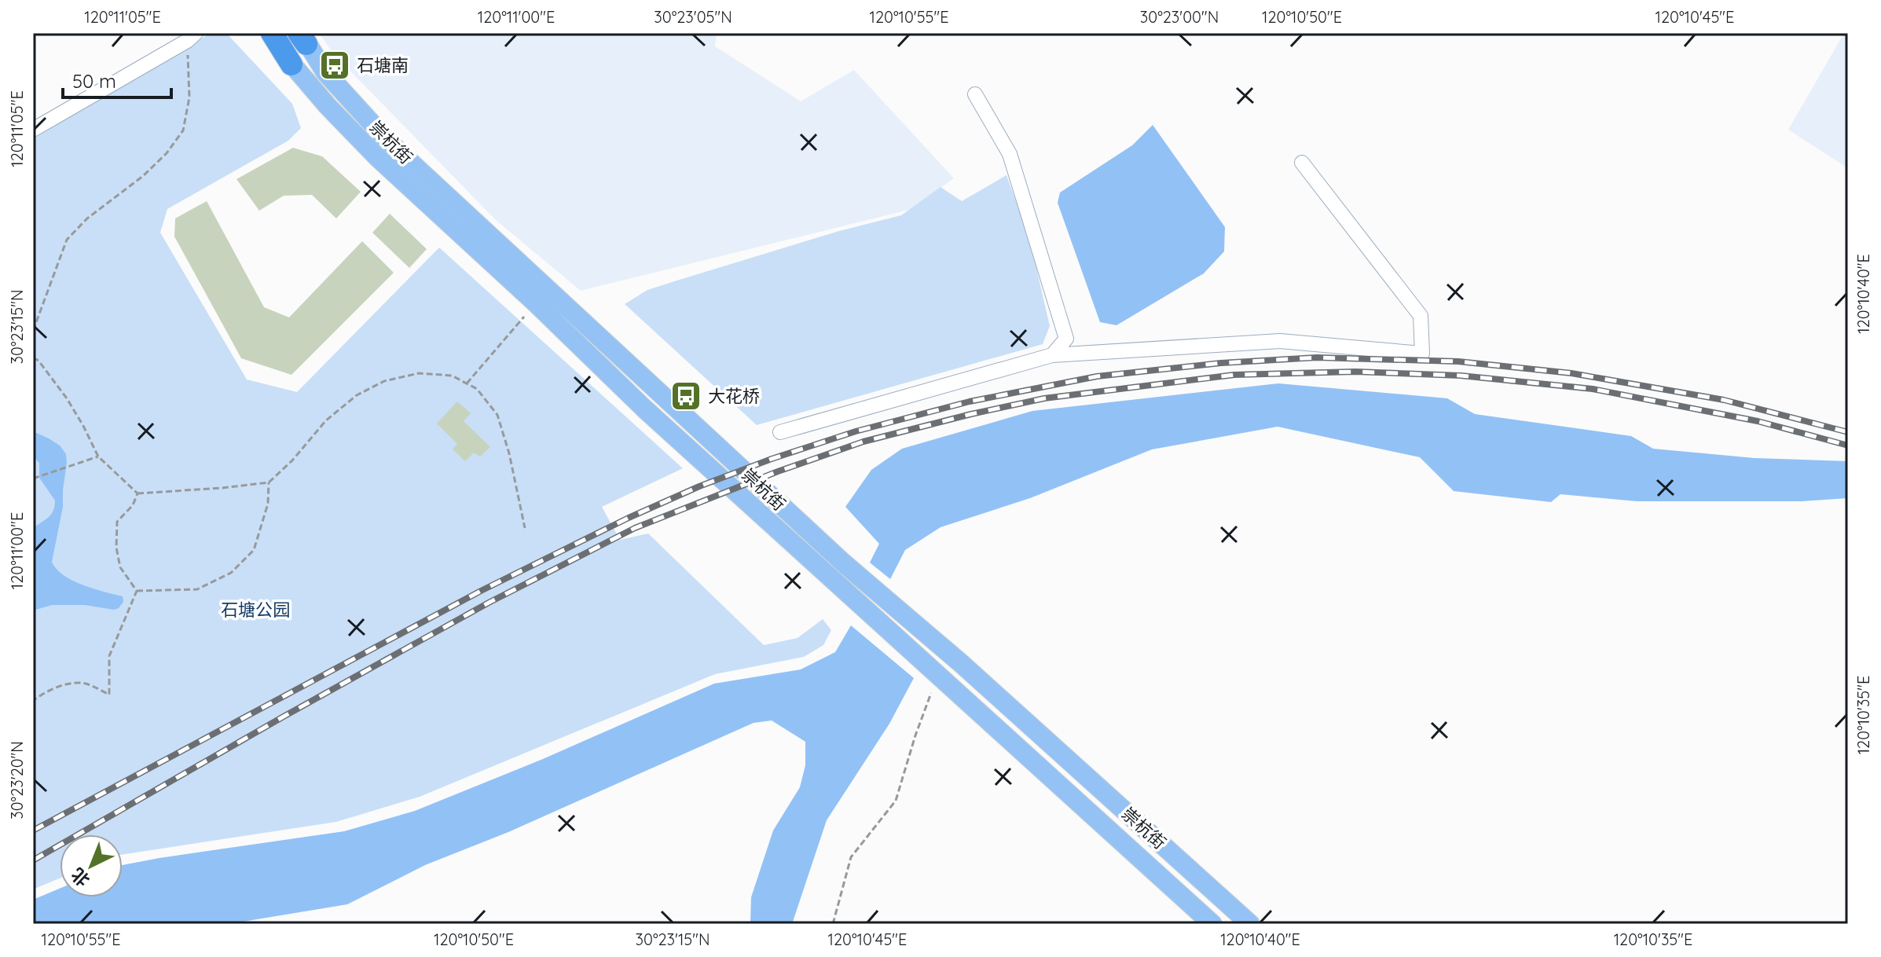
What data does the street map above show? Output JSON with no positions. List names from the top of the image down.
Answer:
{
  "streets": {
    "main road": ["崇杭街"]
  },
  "parks": ["石塘公园"],
  "places": {
    "bus stop": ["石塘南", "大花桥"]
  },
  "scale_bar": "50 m",
  "north": "bottom left",
  "coordinates": [
    "120°11'05\"E",
    "120°11'00\"E",
    "30°23'05\"N",
    "120°10'55\"E",
    "30°23'00\"N",
    "120°10'50\"E",
    "120°10'45\"E",
    "120°10'40\"E",
    "30°23'15\"N",
    "120°10'35\"E",
    "30°23'20\"N"
  ]
}
